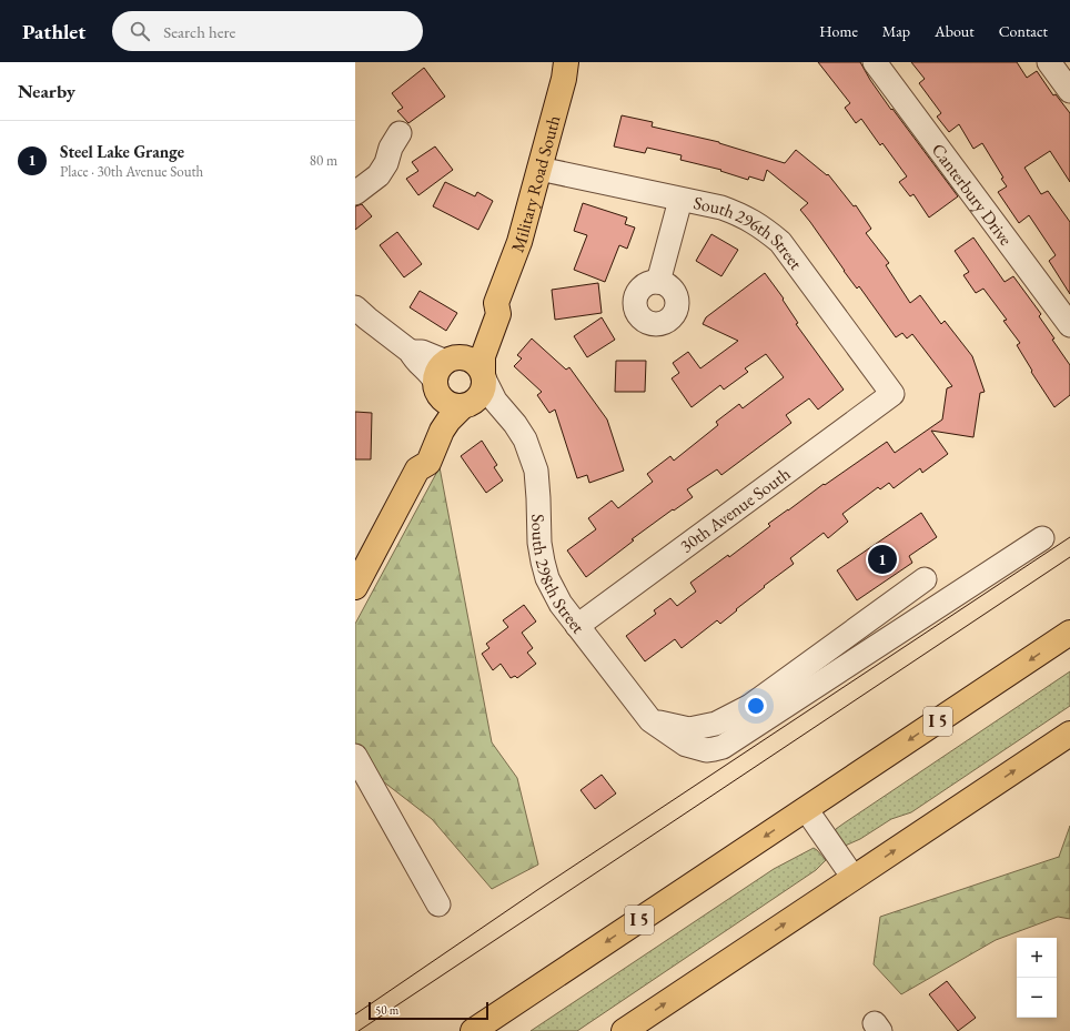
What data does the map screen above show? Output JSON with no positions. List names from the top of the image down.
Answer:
{
  "streets": {
    "main road": ["Military Road South", "I 5"],
    "street": [
      "Canterbury Drive",
      "South 296th Street",
      "30th Avenue South",
      "South 298th Street"
    ]
  },
  "crossings": [
    ["Military Road South", "South 296th Street"],
    ["Military Road South", "South 298th Street"],
    ["South 296th Street", "30th Avenue South"],
    ["30th Avenue South", "South 298th Street"]
  ],
  "scale_bar": "50 m",
  "page": {
    "header": "Pathlet",
    "search": "Search here",
    "nav": [
      "Home",
      "Map",
      "About",
      "Contact"
    ],
    "heading": "Nearby",
    "list": [
      {
        "mark": "1",
        "name": "Steel Lake Grange",
        "note": "Place · 30th Avenue South",
        "value": "80 m"
      }
    ],
    "pins": "1",
    "map_buttons": ["+", "−"],
    "scale": "50 m"
  }
}
